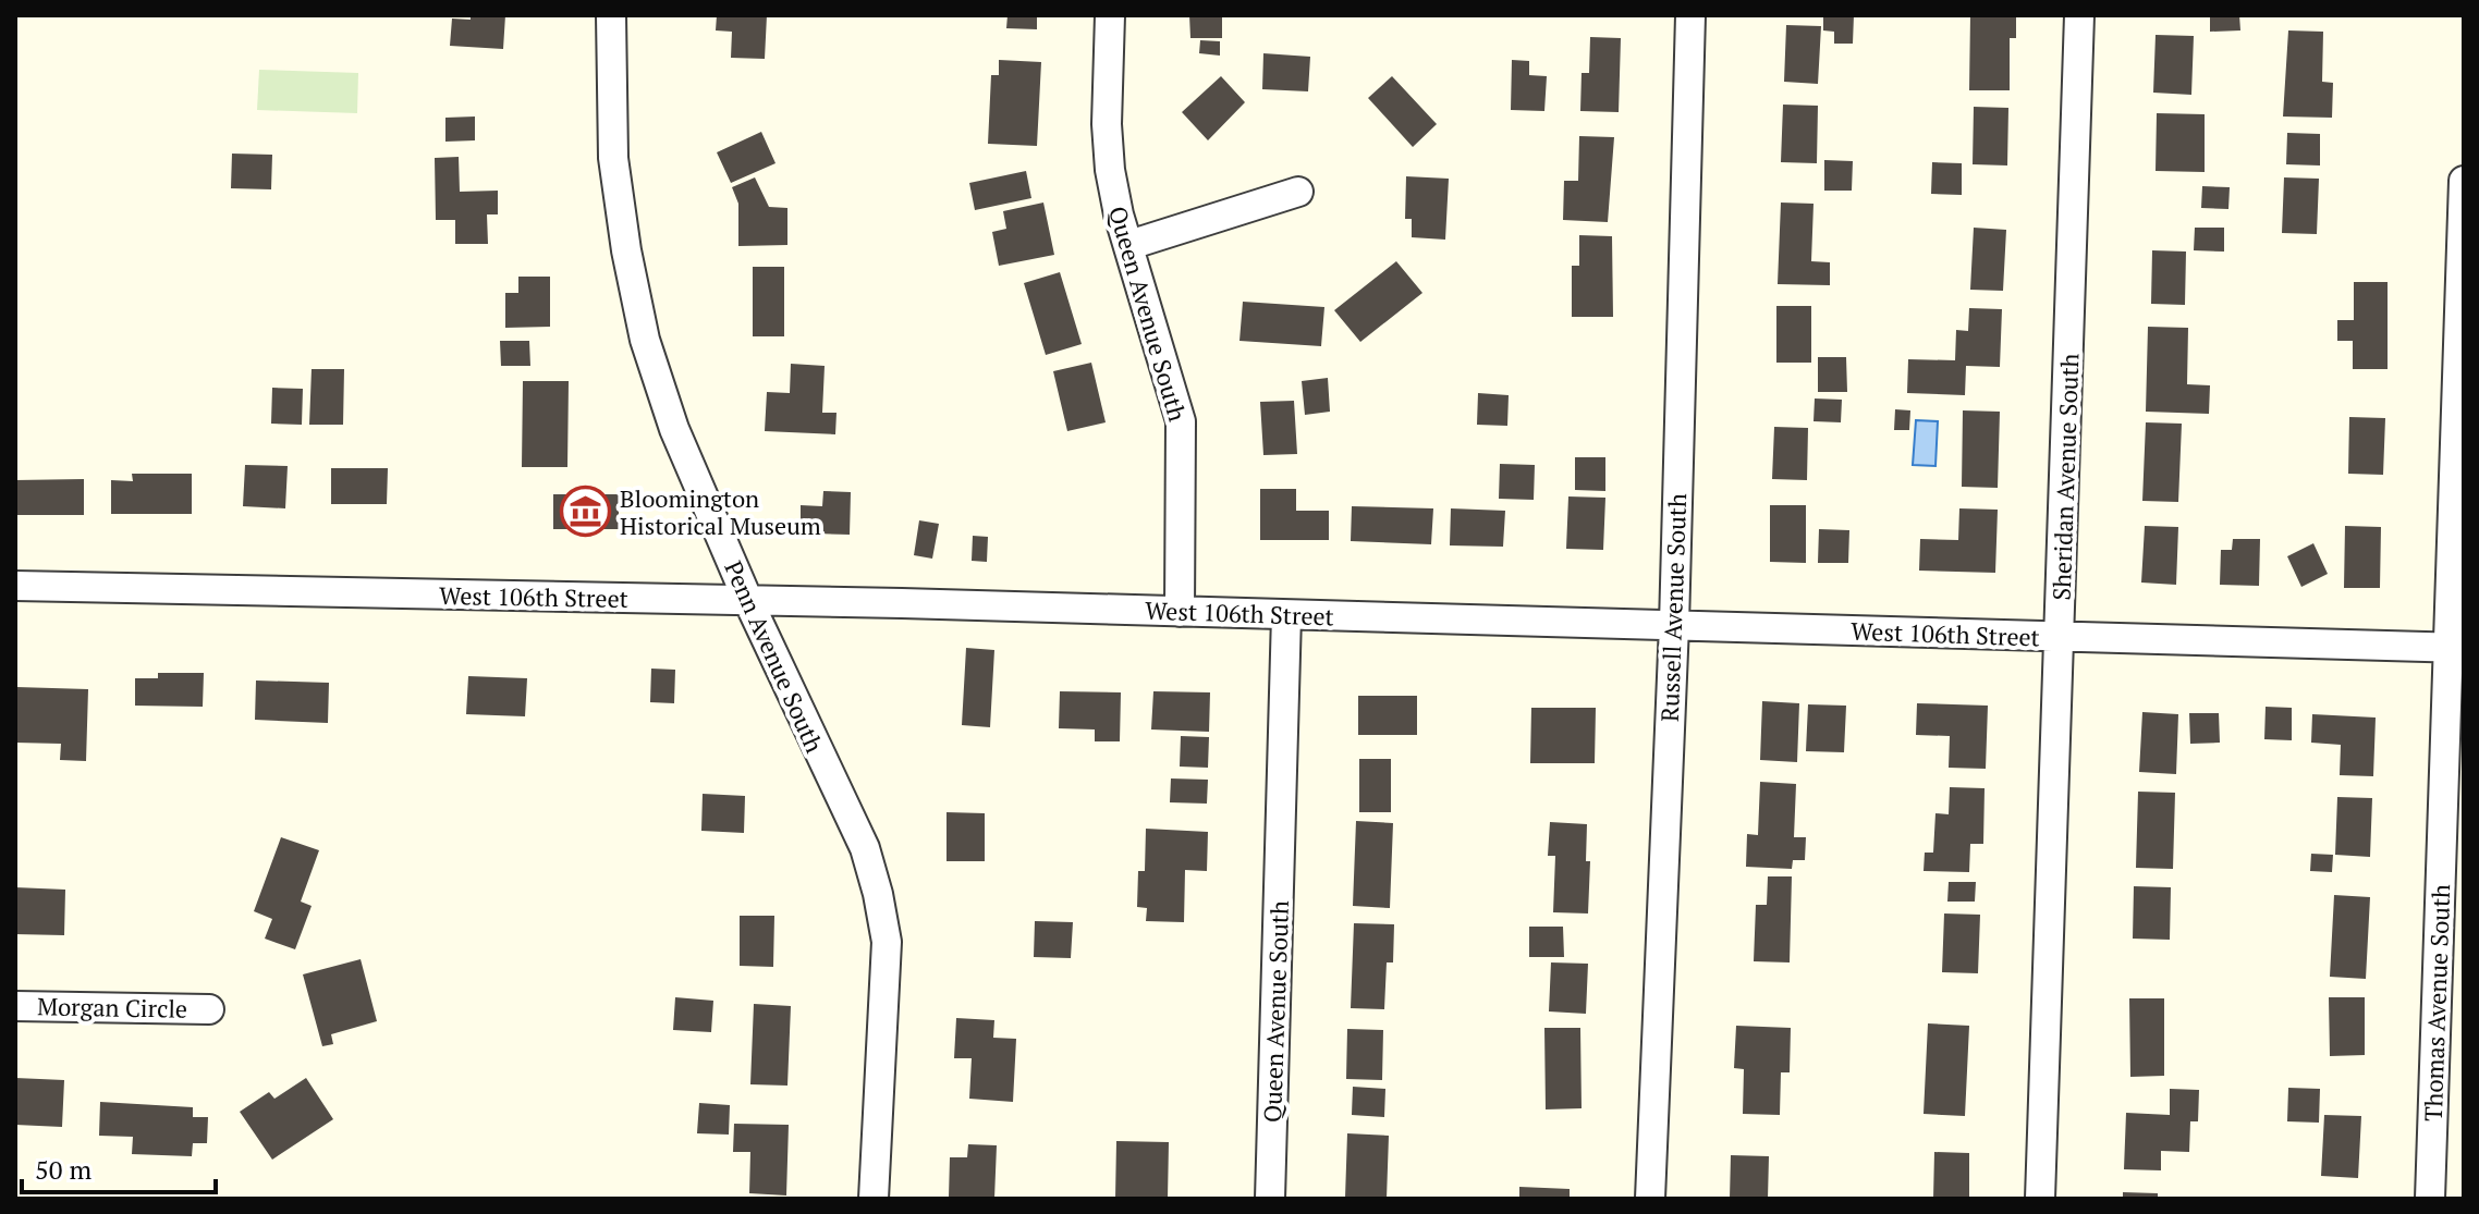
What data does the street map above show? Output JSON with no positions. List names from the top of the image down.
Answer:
{
  "streets": {
    "street": [
      "Queen Avenue South",
      "Sheridan Avenue South",
      "West 106th Street",
      "Russell Avenue South",
      "Penn Avenue South",
      "Thomas Avenue South",
      "Morgan Circle"
    ]
  },
  "crossings": [
    ["Queen Avenue South", "West 106th Street"],
    ["Sheridan Avenue South", "West 106th Street"],
    ["West 106th Street", "Russell Avenue South"],
    ["West 106th Street", "Penn Avenue South"],
    ["West 106th Street", "Thomas Avenue South"]
  ],
  "places": {
    "museum": ["Bloomington Historical Museum"]
  },
  "scale_bar": "50 m"
}
